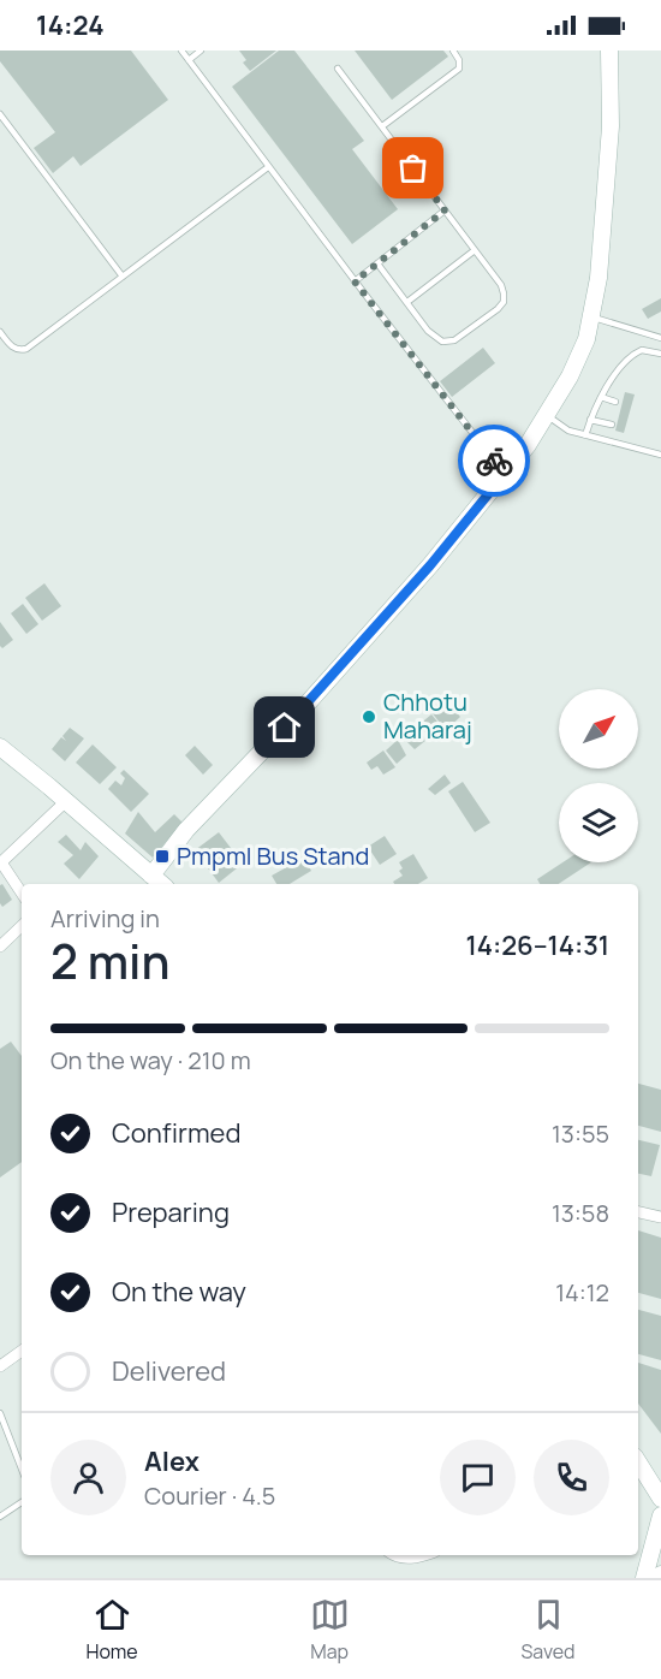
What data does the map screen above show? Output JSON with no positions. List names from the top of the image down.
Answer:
{
  "places": {
    "other": ["Chhotu Maharaj"],
    "transit": ["Pmpml Bus Stand"]
  },
  "north": "top right",
  "page": {
    "status": "14:24",
    "heading": ["2 min", "Arriving in", "14:26–14:31"],
    "panel": ["Alex", "Courier · 4.5"],
    "bar": "On the way · 210 m",
    "list": [
      ["Confirmed", "13:55"],
      ["Preparing", "13:58"],
      ["On the way", "14:12"],
      "Delivered"
    ],
    "tabs": ["Home", "Map", "Saved"]
  }
}
